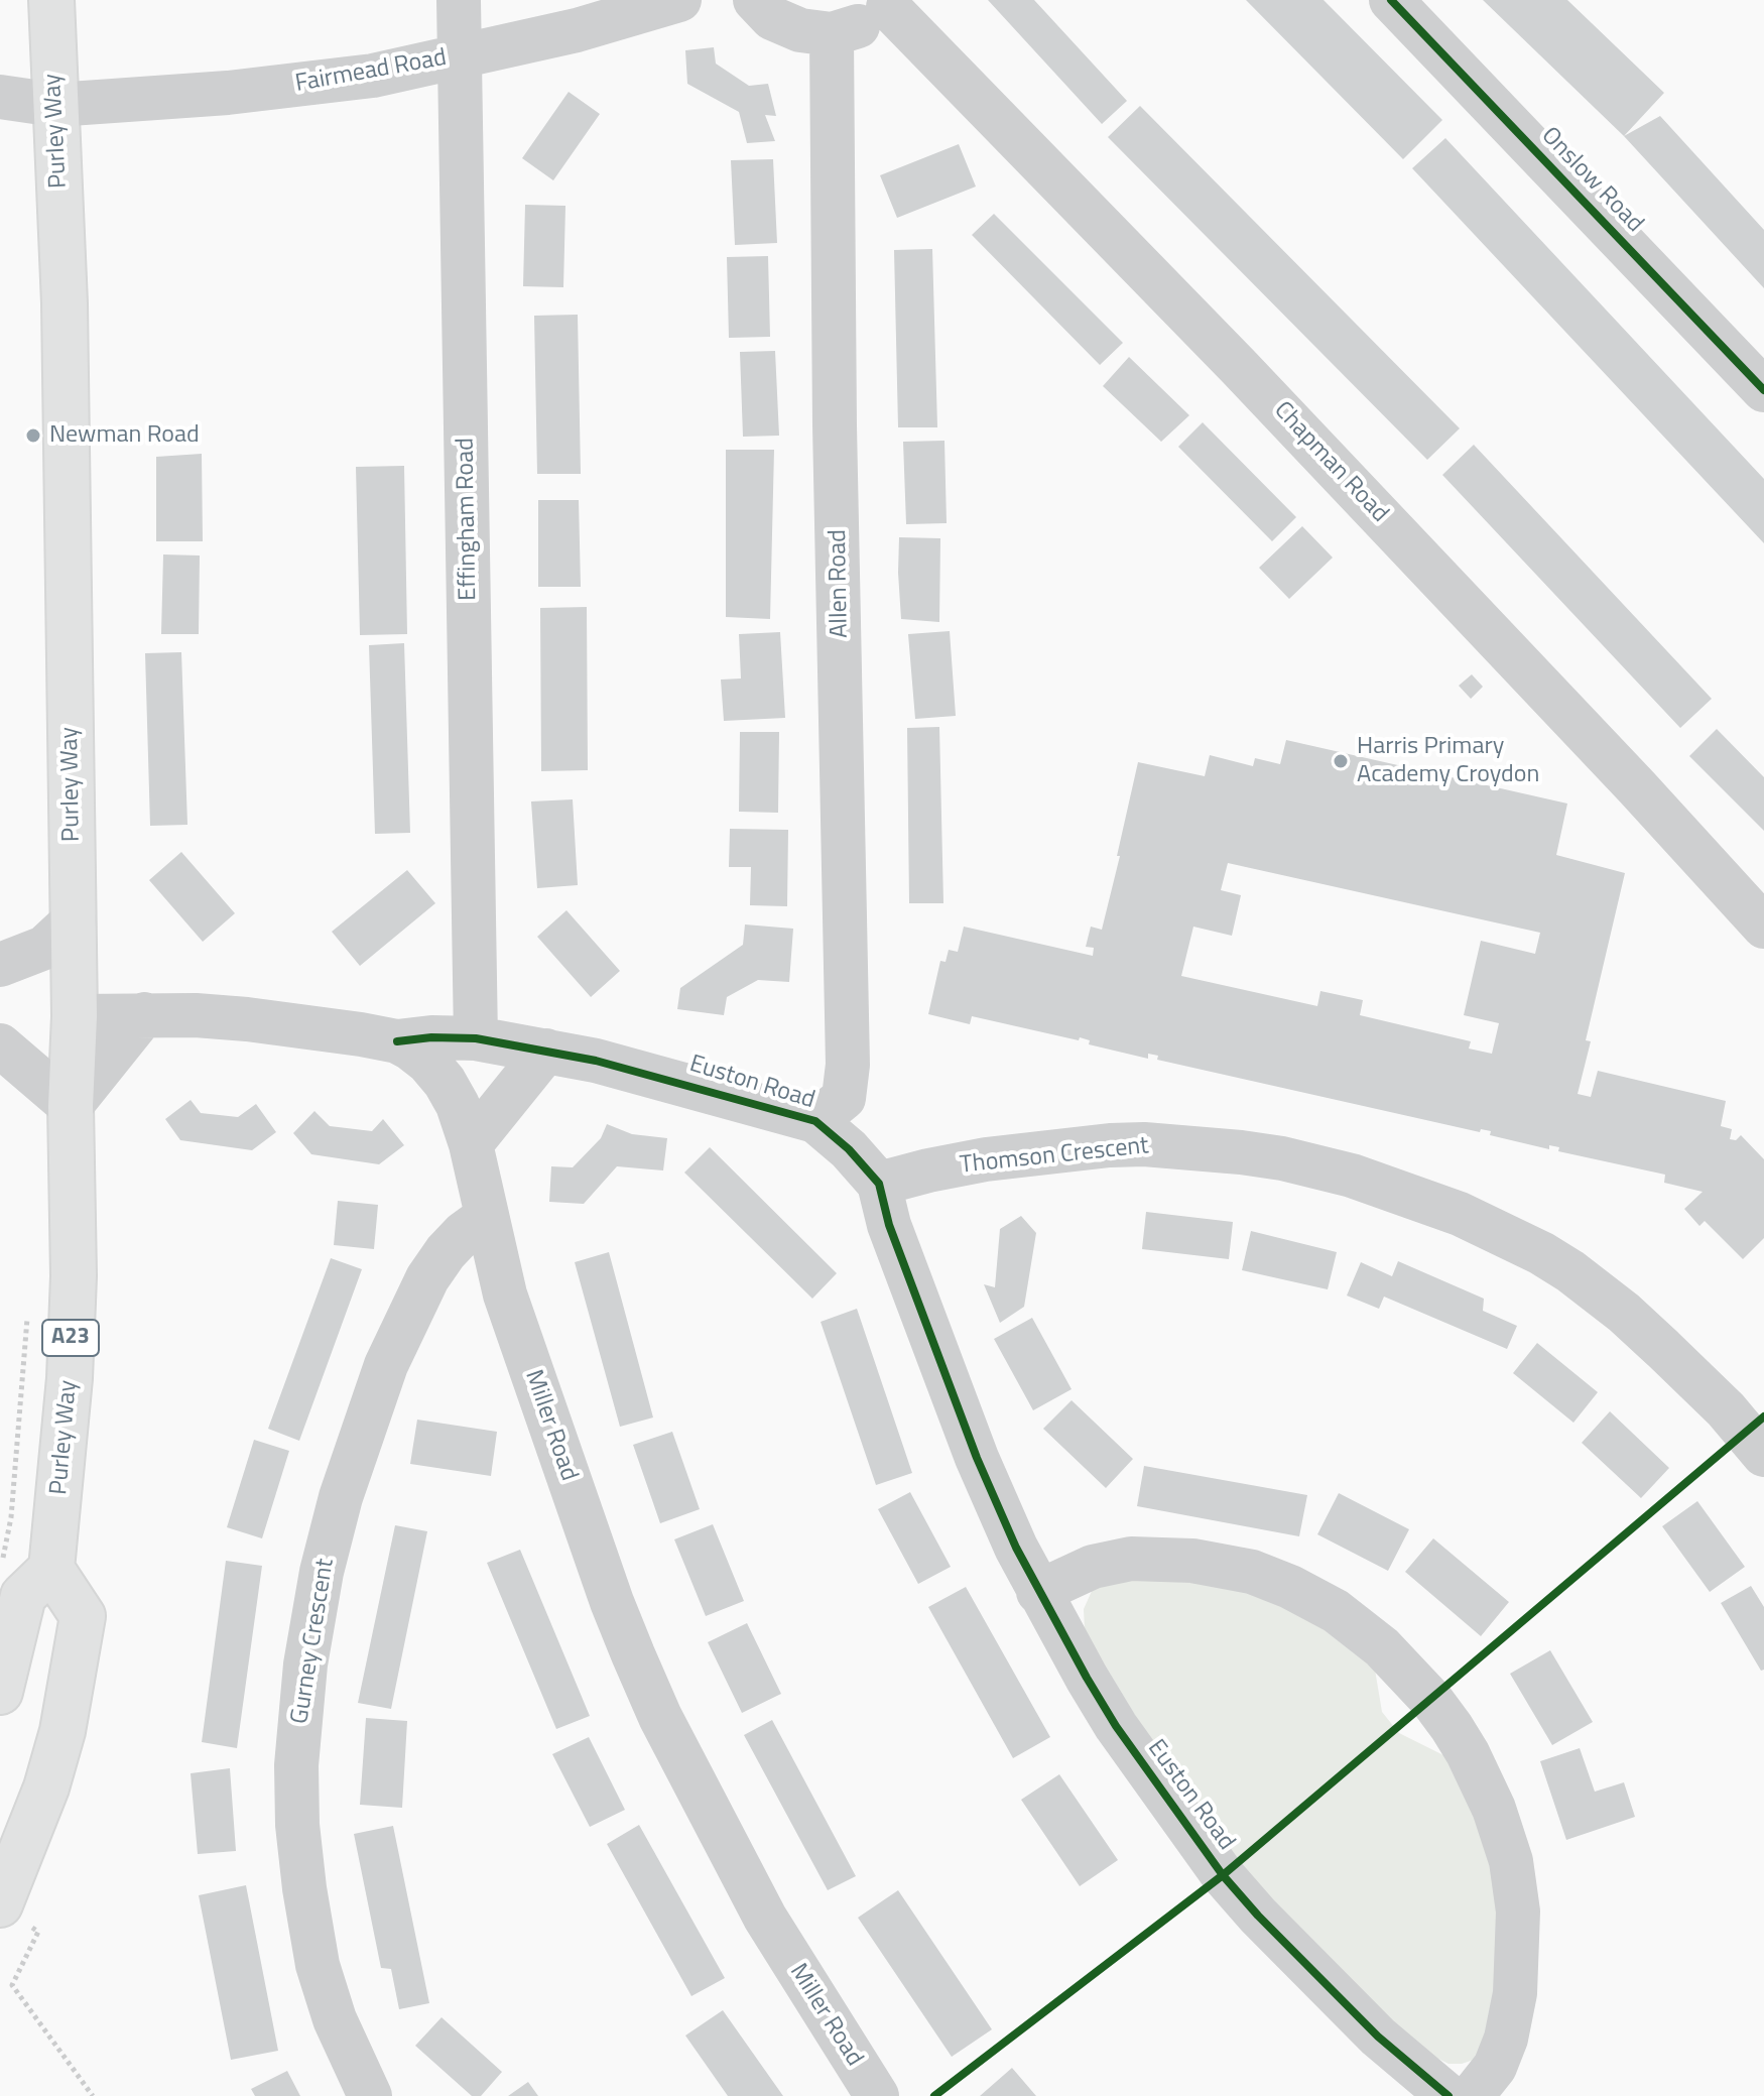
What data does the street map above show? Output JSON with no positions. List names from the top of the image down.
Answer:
{
  "streets": {
    "highway": ["Purley Way", "A23"],
    "street": [
      "Fairmead Road",
      "Onslow Road",
      "Chapman Road",
      "Effingham Road",
      "Allen Road",
      "Euston Road",
      "Thomson Crescent",
      "Miller Road",
      "Gurney Crescent"
    ]
  },
  "crossings": [
    ["Fairmead Road", "Purley Way"],
    ["Fairmead Road", "Effingham Road"],
    ["Purley Way", "Miller Road"],
    ["Effingham Road", "Euston Road"],
    ["Allen Road", "Euston Road"],
    ["Euston Road", "Thomson Crescent"],
    ["Euston Road", "Miller Road"],
    ["Miller Road", "Gurney Crescent"]
  ],
  "places": ["Newman Road", "Harris Primary Academy Croydon"]
}
